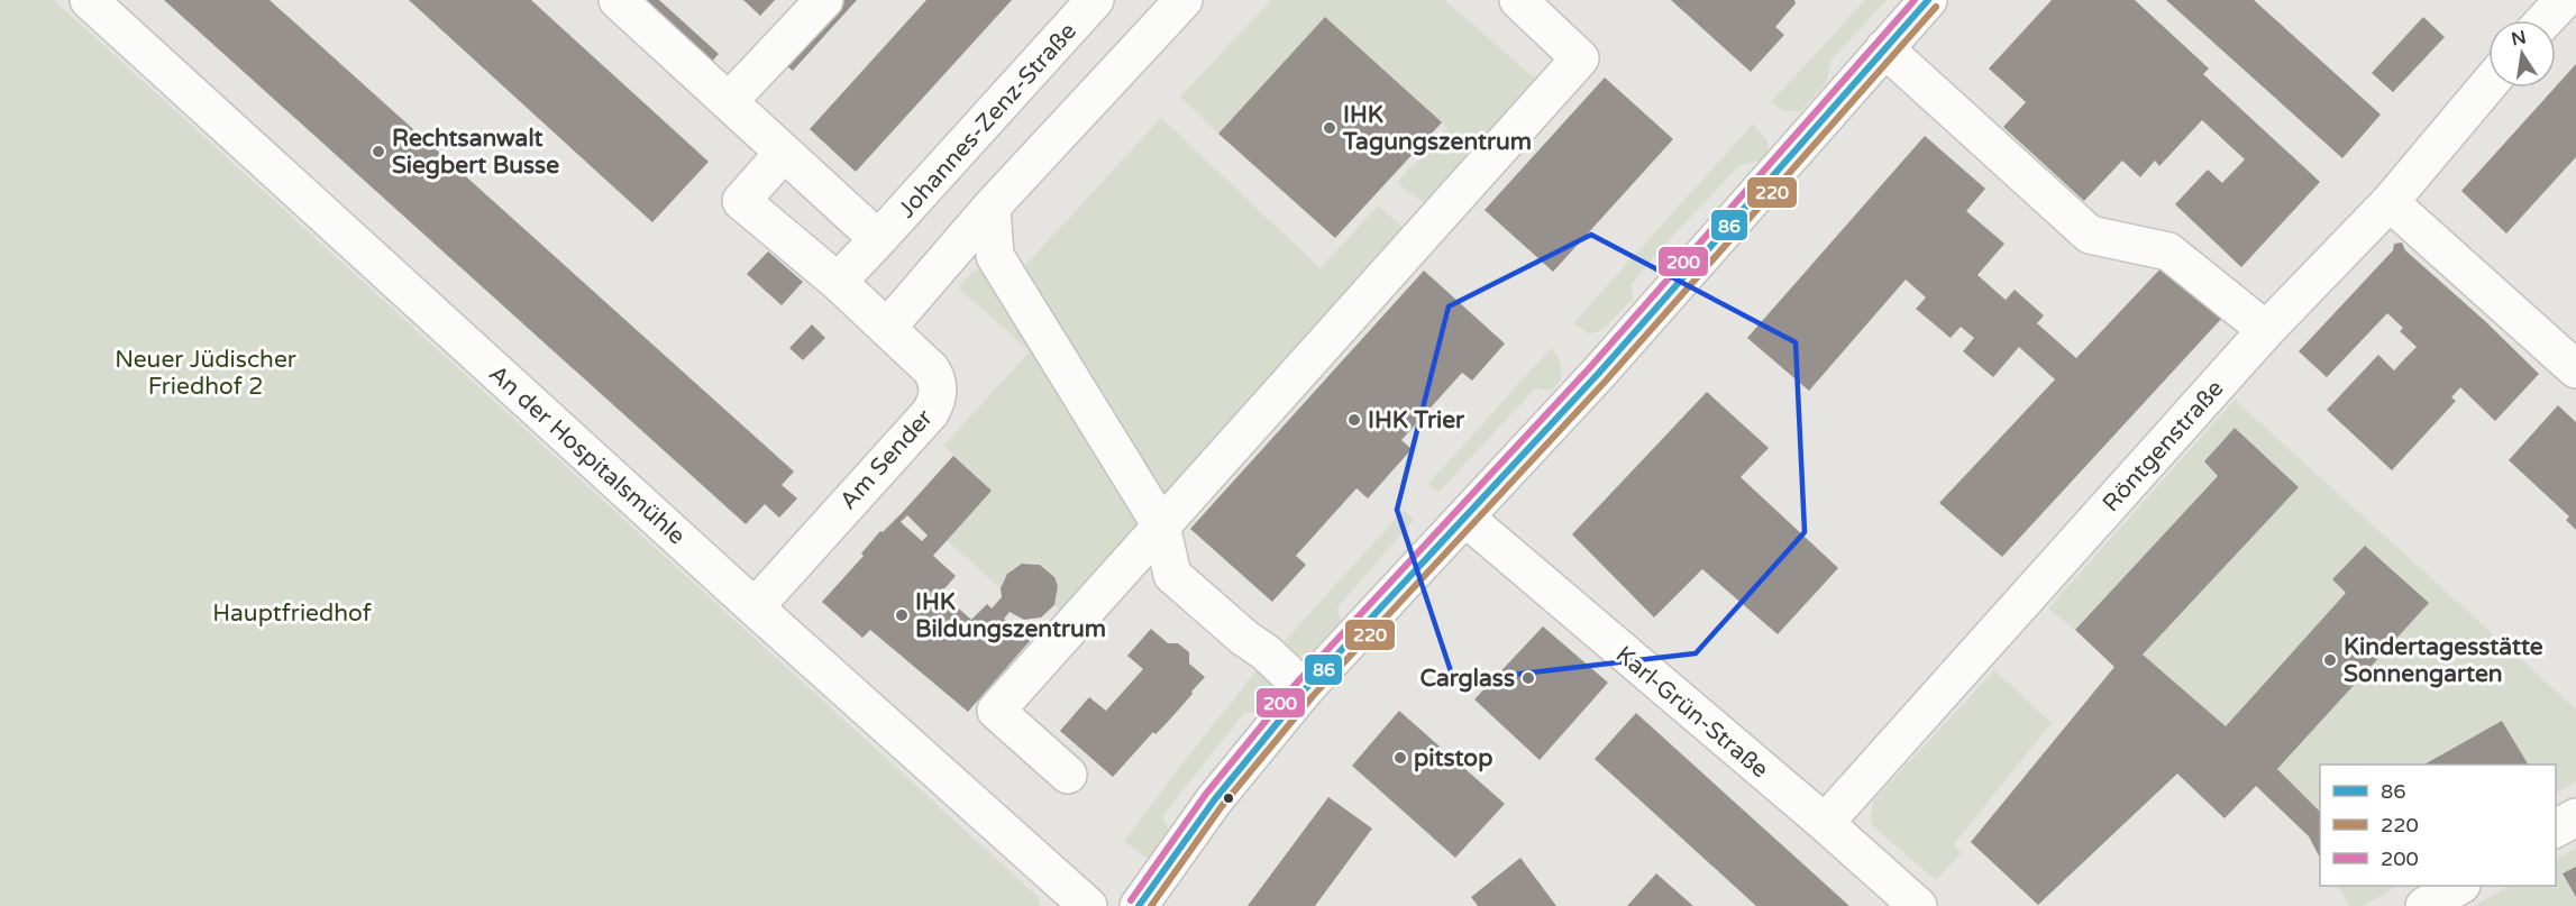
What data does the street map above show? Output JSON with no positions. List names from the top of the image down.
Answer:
{
  "streets": {
    "street": [
      "Johannes-Zenz-Straße",
      "Röntgenstraße",
      "An der Hospitalsmühle",
      "Am Sender",
      "Karl-Grün-Straße"
    ]
  },
  "crossings": [
    ["Röntgenstraße", "Karl-Grün-Straße"],
    ["An der Hospitalsmühle", "Am Sender"]
  ],
  "parks": ["Neuer Jüdischer Friedhof 2", "Hauptfriedhof"],
  "places": [
    "IHK Tagungszentrum",
    "Rechtsanwalt Siegbert Busse",
    "IHK Trier",
    "IHK Bildungszentrum",
    "Kindertagesstätte Sonnengarten",
    "Carglass",
    "pitstop"
  ],
  "lines": ["transit line 86", "transit line 200", "transit line 220"],
  "legend": ["86", "220", "200"],
  "north": "top"
}
